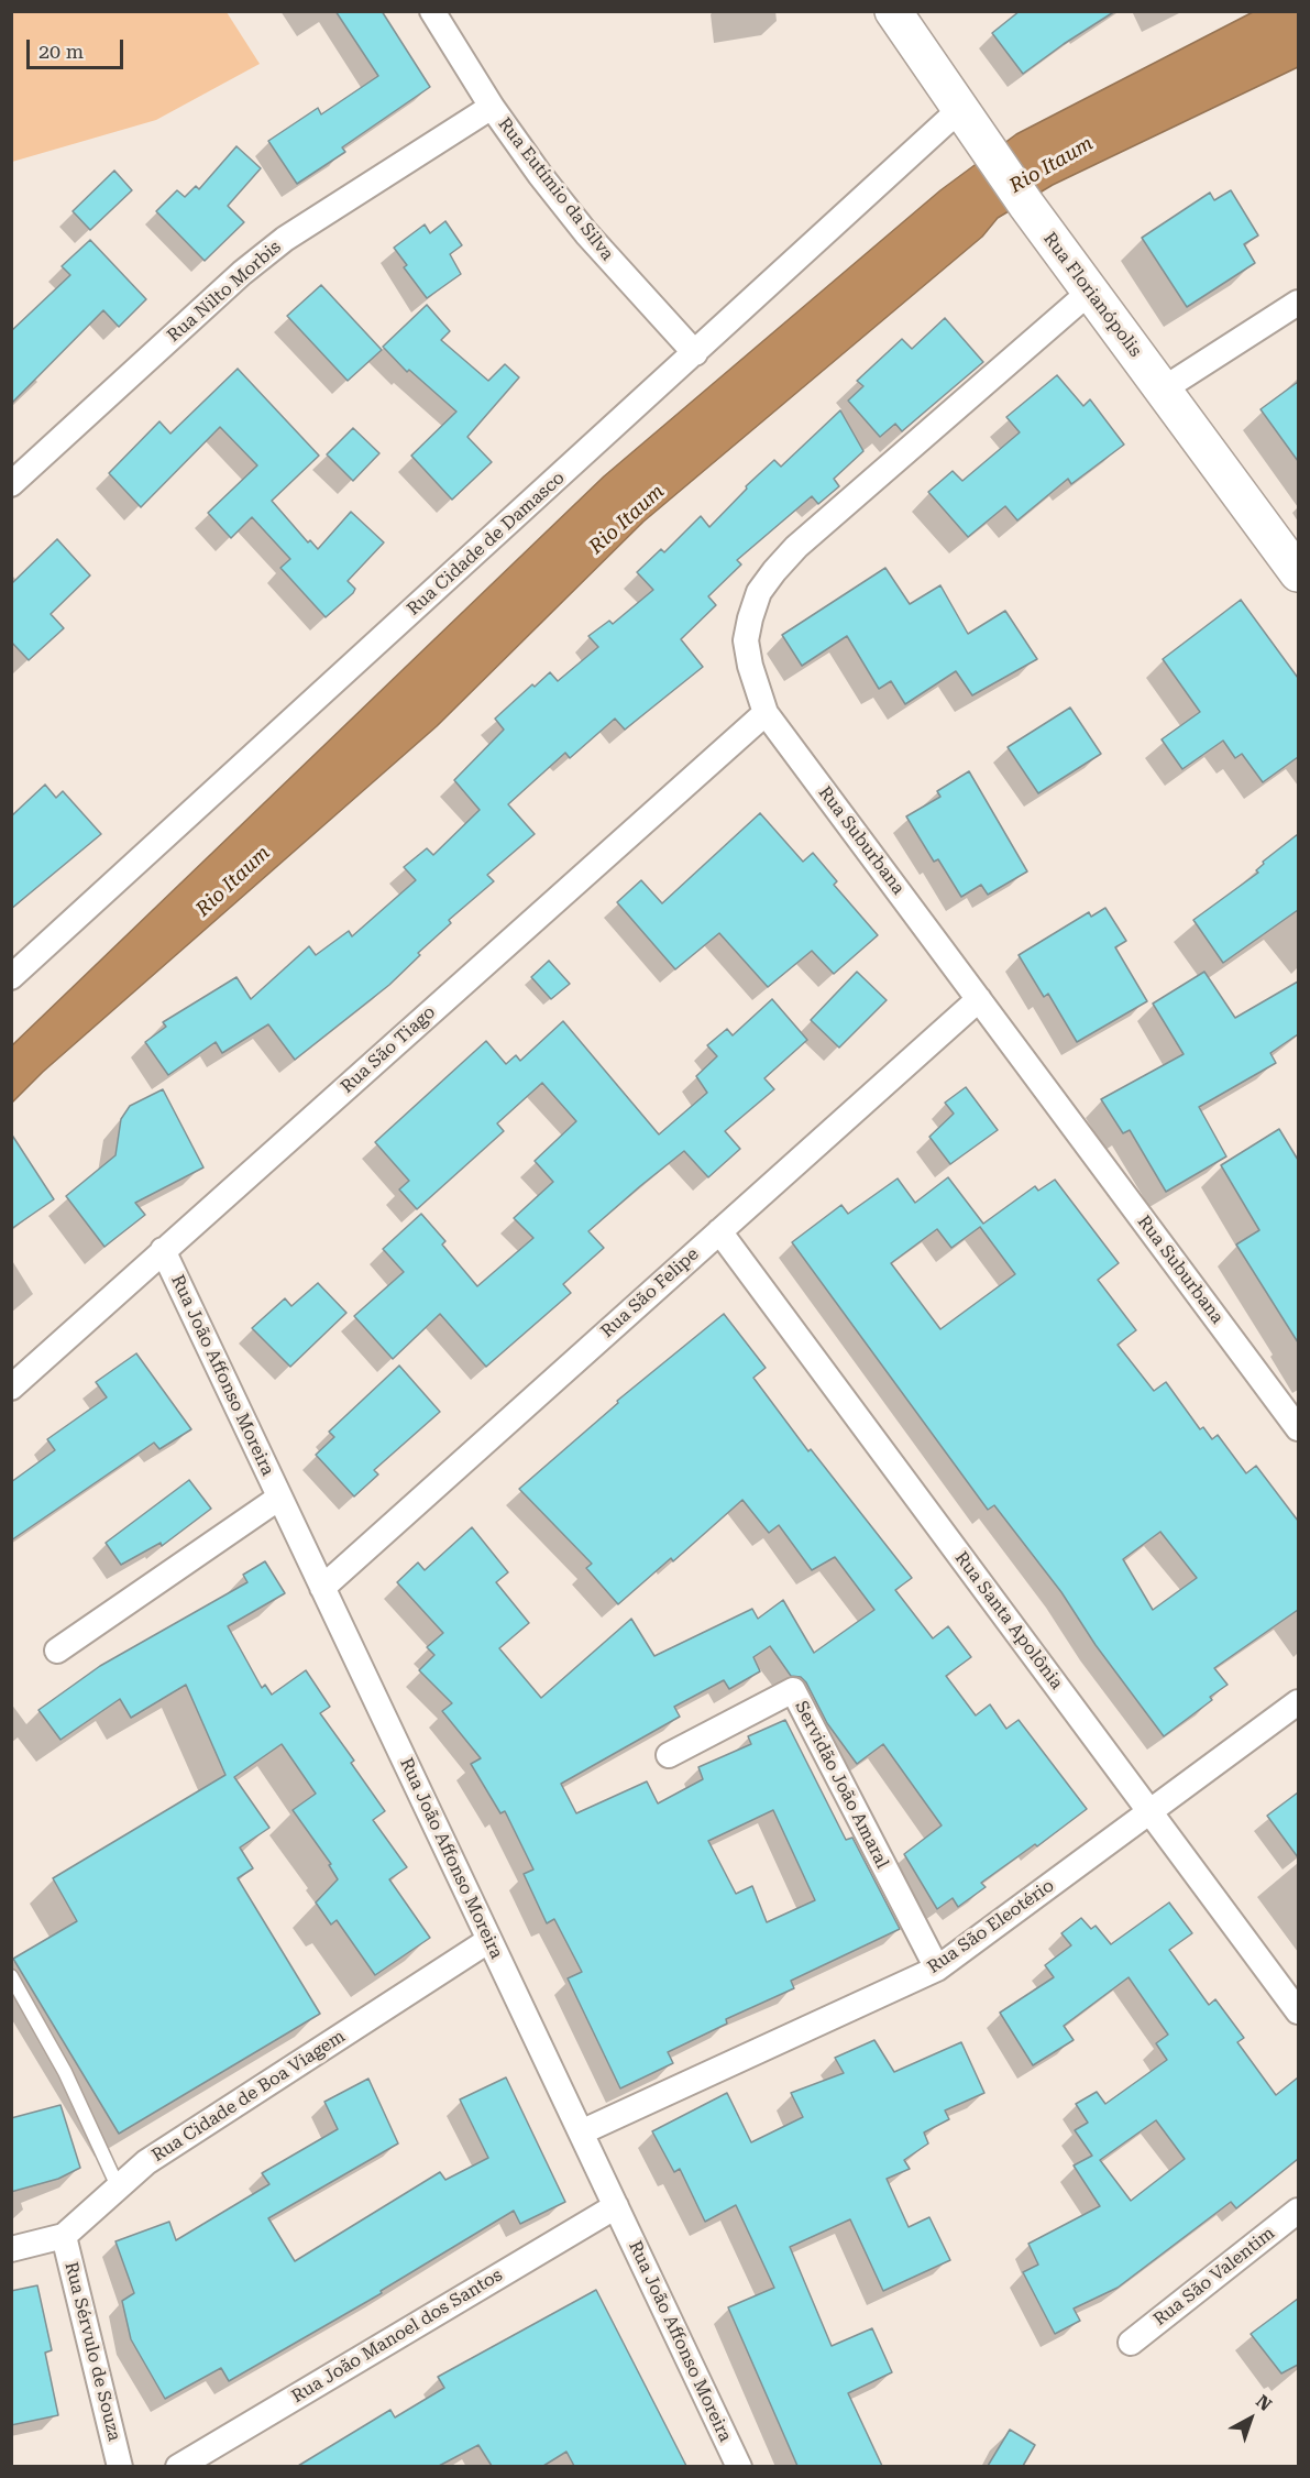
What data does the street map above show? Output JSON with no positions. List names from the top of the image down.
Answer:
{
  "streets": {
    "main road": ["Rua Florianópolis"],
    "street": [
      "Rua Eutímio da Silva",
      "Rua Nilto Morbis",
      "Rua Cidade de Damasco",
      "Rua Suburbana",
      "Rua São Tiago",
      "Rua São Felipe",
      "Rua João Affonso Moreira",
      "Rua Santa Apolônia",
      "Servidão João Amaral",
      "Rua São Eleotério",
      "Rua Cidade de Boa Viagem",
      "Rua São Valentim",
      "Rua João Manoel dos Santos",
      "Rua Sérvulo de Souza"
    ]
  },
  "crossings": [
    ["Rua Eutímio da Silva", "Rua Nilto Morbis"],
    ["Rua Eutímio da Silva", "Rua Cidade de Damasco"],
    ["Rua Florianópolis", "Rua Cidade de Damasco"],
    ["Rua Florianópolis", "Rua Suburbana"],
    ["Rua Suburbana", "Rua São Tiago"],
    ["Rua Suburbana", "Rua São Felipe"],
    ["Rua São Tiago", "Rua João Affonso Moreira"],
    ["Rua São Felipe", "Rua João Affonso Moreira"],
    ["Rua São Felipe", "Rua Santa Apolônia"],
    ["Rua João Affonso Moreira", "Rua São Eleotério"],
    ["Rua João Affonso Moreira", "Rua Cidade de Boa Viagem"],
    ["Rua João Affonso Moreira", "Rua João Manoel dos Santos"],
    ["Rua Santa Apolônia", "Rua São Eleotério"],
    ["Servidão João Amaral", "Rua São Eleotério"],
    ["Rua Cidade de Boa Viagem", "Rua Sérvulo de Souza"]
  ],
  "water": ["Rio Itaum"],
  "scale_bar": "20 m",
  "north": "top right"
}
